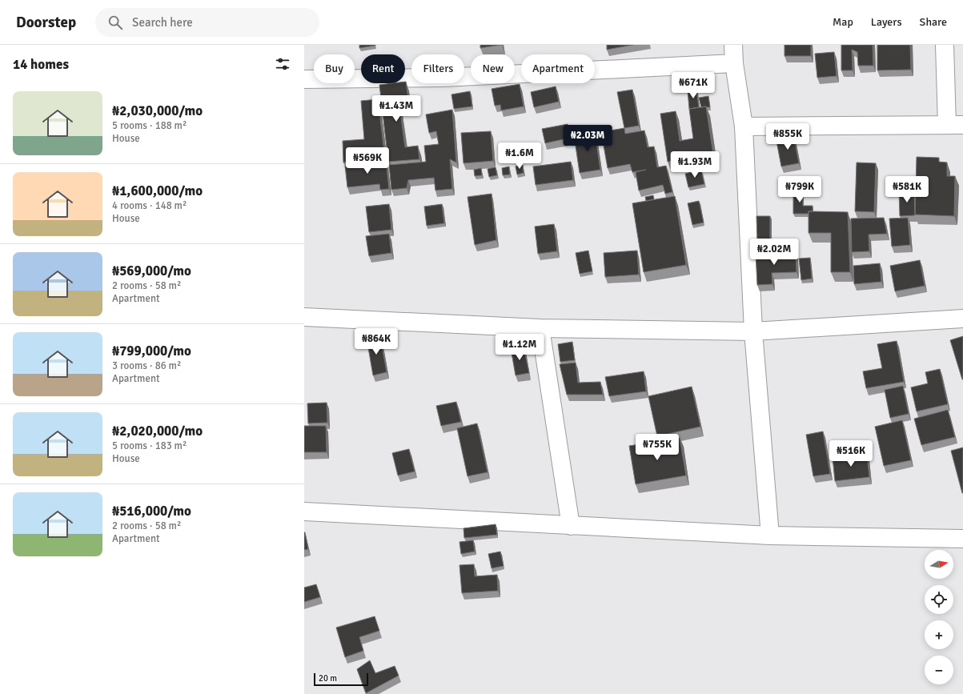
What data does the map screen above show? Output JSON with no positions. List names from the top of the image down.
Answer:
{
  "scale_bar": "20 m",
  "north": "right",
  "page": {
    "header": "Doorstep",
    "search": "Search here",
    "nav": ["Map", "Layers", "Share"],
    "heading": "14 homes",
    "chip": [
      "Buy",
      "Rent",
      "Filters",
      "New",
      "Apartment"
    ],
    "price": [
      "₦671K",
      "₦1.43M",
      "₦855K",
      "₦2.03M",
      "₦1.6M",
      "₦569K",
      "₦1.93M",
      "₦799K",
      "₦581K",
      "₦2.02M",
      "₦864K",
      "₦1.12M",
      "₦755K",
      "₦516K"
    ],
    "list": [
      {
        "name": "₦2,030,000/mo",
        "note": "5 rooms · 188 m² · House"
      },
      {
        "name": "₦1,600,000/mo",
        "note": "4 rooms · 148 m² · House"
      },
      {
        "name": "₦569,000/mo",
        "note": "2 rooms · 58 m² · Apartment"
      },
      {
        "name": "₦799,000/mo",
        "note": "3 rooms · 86 m² · Apartment"
      },
      {
        "name": "₦2,020,000/mo",
        "note": "5 rooms · 183 m² · House"
      },
      {
        "name": "₦516,000/mo",
        "note": "2 rooms · 58 m² · Apartment"
      }
    ],
    "map_buttons": ["+", "−"],
    "scale": "20 m"
  }
}
